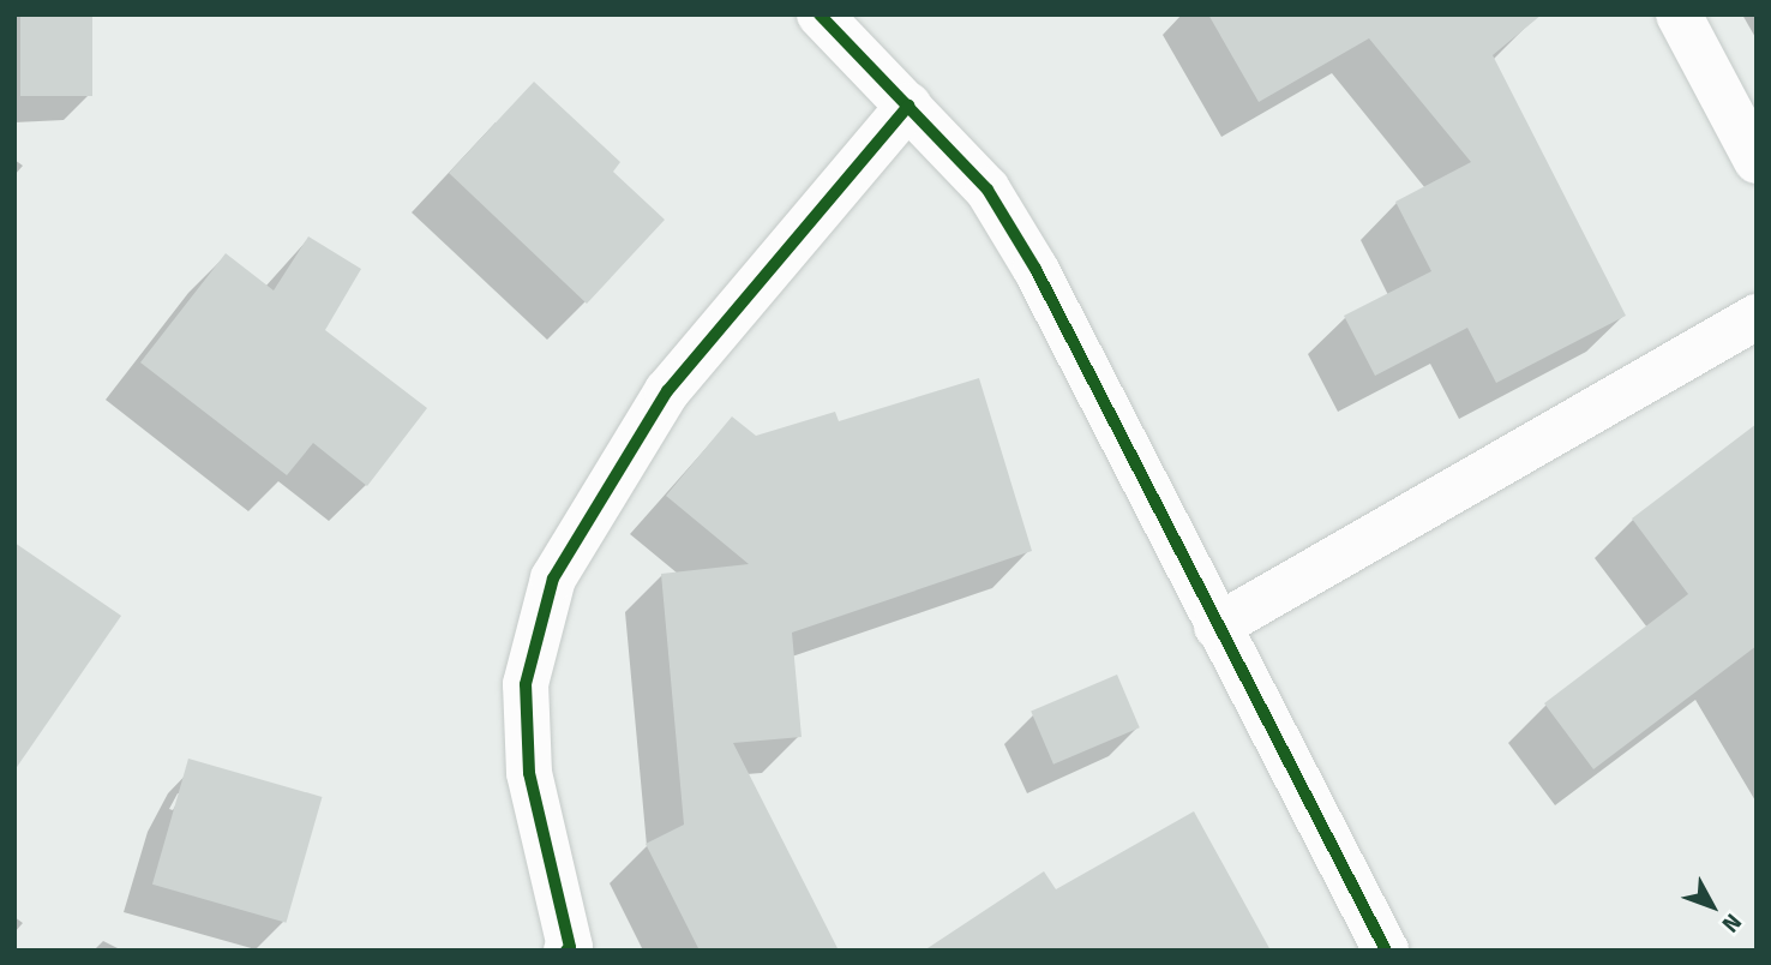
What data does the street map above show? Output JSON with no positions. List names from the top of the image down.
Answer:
{
  "north": "bottom right"
}
